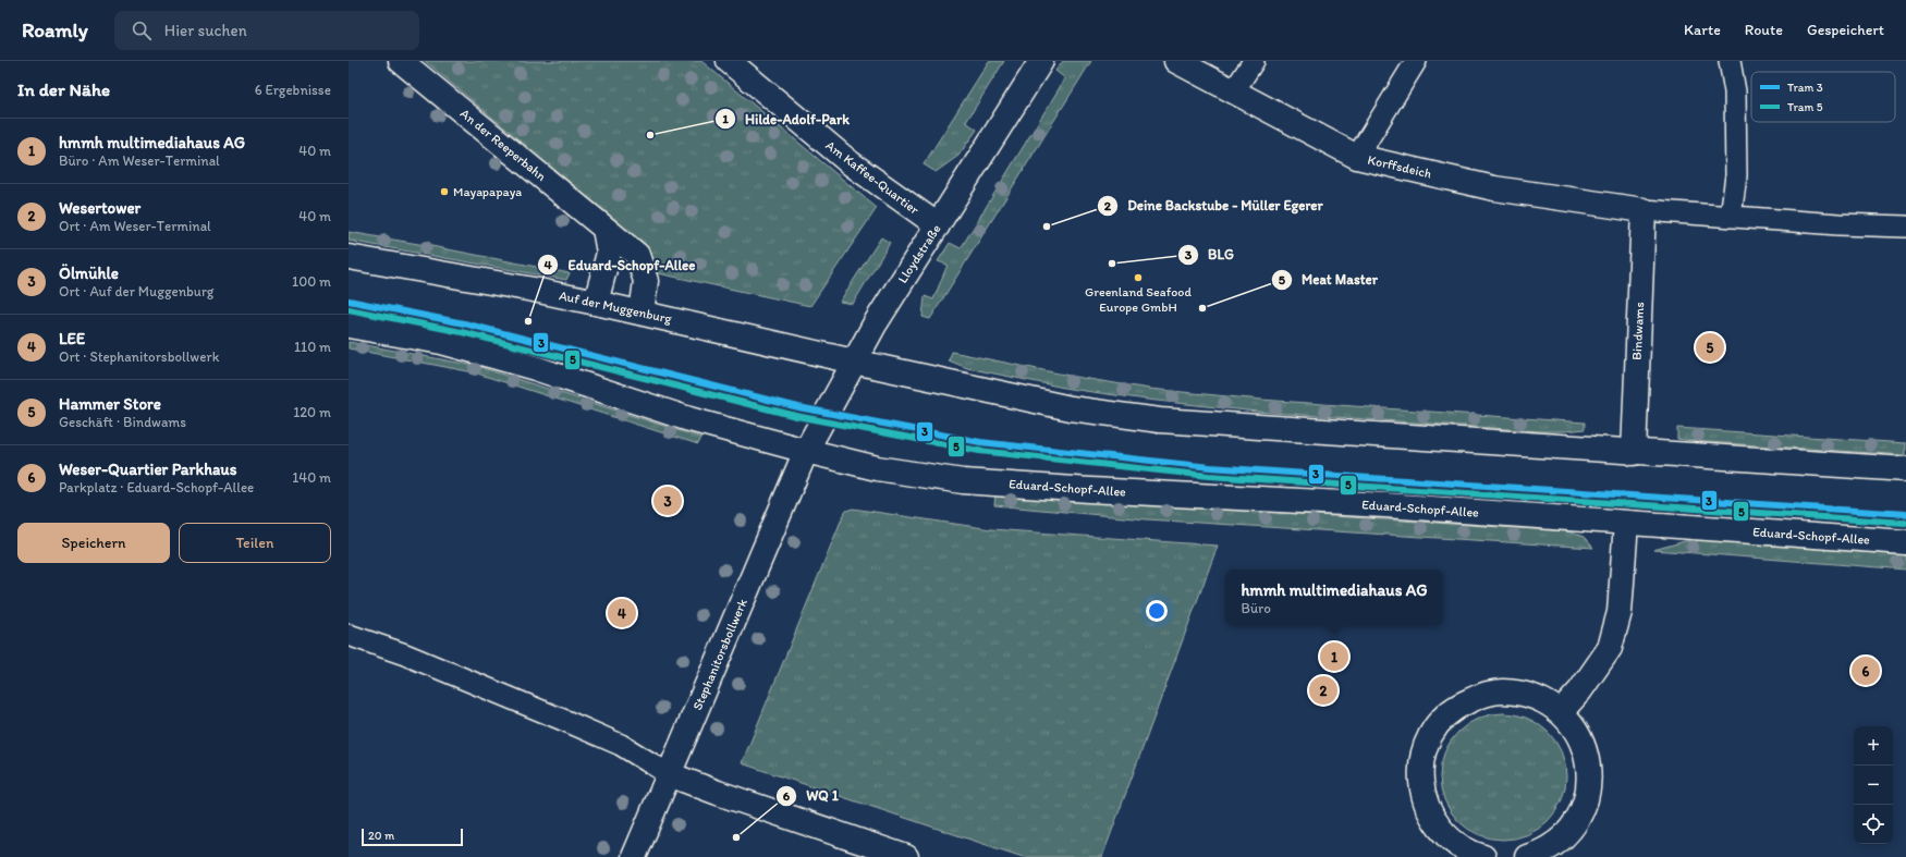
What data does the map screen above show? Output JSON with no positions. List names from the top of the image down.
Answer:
{
  "streets": {
    "street": [
      "An der Reeperbahn",
      "Korffsdeich",
      "Am Kaffee-Quartier",
      "Lloydstraße",
      "Auf der Muggenburg",
      "Bindwams",
      "Eduard-Schopf-Allee",
      "Stephanitorsbollwerk"
    ]
  },
  "crossings": [
    ["An der Reeperbahn", "Auf der Muggenburg"],
    ["Korffsdeich", "Bindwams"],
    ["Am Kaffee-Quartier", "Lloydstraße"],
    ["Lloydstraße", "Auf der Muggenburg"],
    ["Lloydstraße", "Eduard-Schopf-Allee"],
    ["Lloydstraße", "Stephanitorsbollwerk"],
    ["Eduard-Schopf-Allee", "Stephanitorsbollwerk"]
  ],
  "places": [
    "Hilde-Adolf-Park",
    "Mayapapaya",
    "Deine Backstube - Müller Egerer",
    "BLG",
    "Greenland Seafood Europe GmbH",
    "Meat Master",
    "Eduard-Schopf-Allee",
    "WQ 1"
  ],
  "lines": ["tram line 3", "tram line 5"],
  "legend": ["Tram 3", "Tram 5"],
  "scale_bar": "20 m",
  "page": {
    "header": "Roamly",
    "search": "Hier suchen",
    "nav": ["Karte", "Route", "Gespeichert"],
    "heading": ["In der Nähe", "6 Ergebnisse"],
    "list": [
      {
        "mark": "1",
        "name": "hmmh multimediahaus AG",
        "note": "Büro · Am Weser-Terminal",
        "value": "40 m"
      },
      {
        "mark": "2",
        "name": "Wesertower",
        "note": "Ort · Am Weser-Terminal",
        "value": "40 m"
      },
      {
        "mark": "3",
        "name": "Ölmühle",
        "note": "Ort · Auf der Muggenburg",
        "value": "100 m"
      },
      {
        "mark": "4",
        "name": "LEE",
        "note": "Ort · Stephanitorsbollwerk",
        "value": "110 m"
      },
      {
        "mark": "5",
        "name": "Hammer Store",
        "note": "Geschäft · Bindwams",
        "value": "120 m"
      },
      {
        "mark": "6",
        "name": "Weser-Quartier Parkhaus",
        "note": "Parkplatz · Eduard-Schopf-Allee",
        "value": "140 m"
      }
    ],
    "pins": [
      "5",
      "3",
      "4",
      "1",
      "6",
      "2"
    ],
    "buttons": ["Speichern", "Teilen"],
    "popup": ["hmmh multimediahaus AG", "Büro"],
    "map_buttons": ["+", "−"],
    "scale": "20 m"
  }
}
